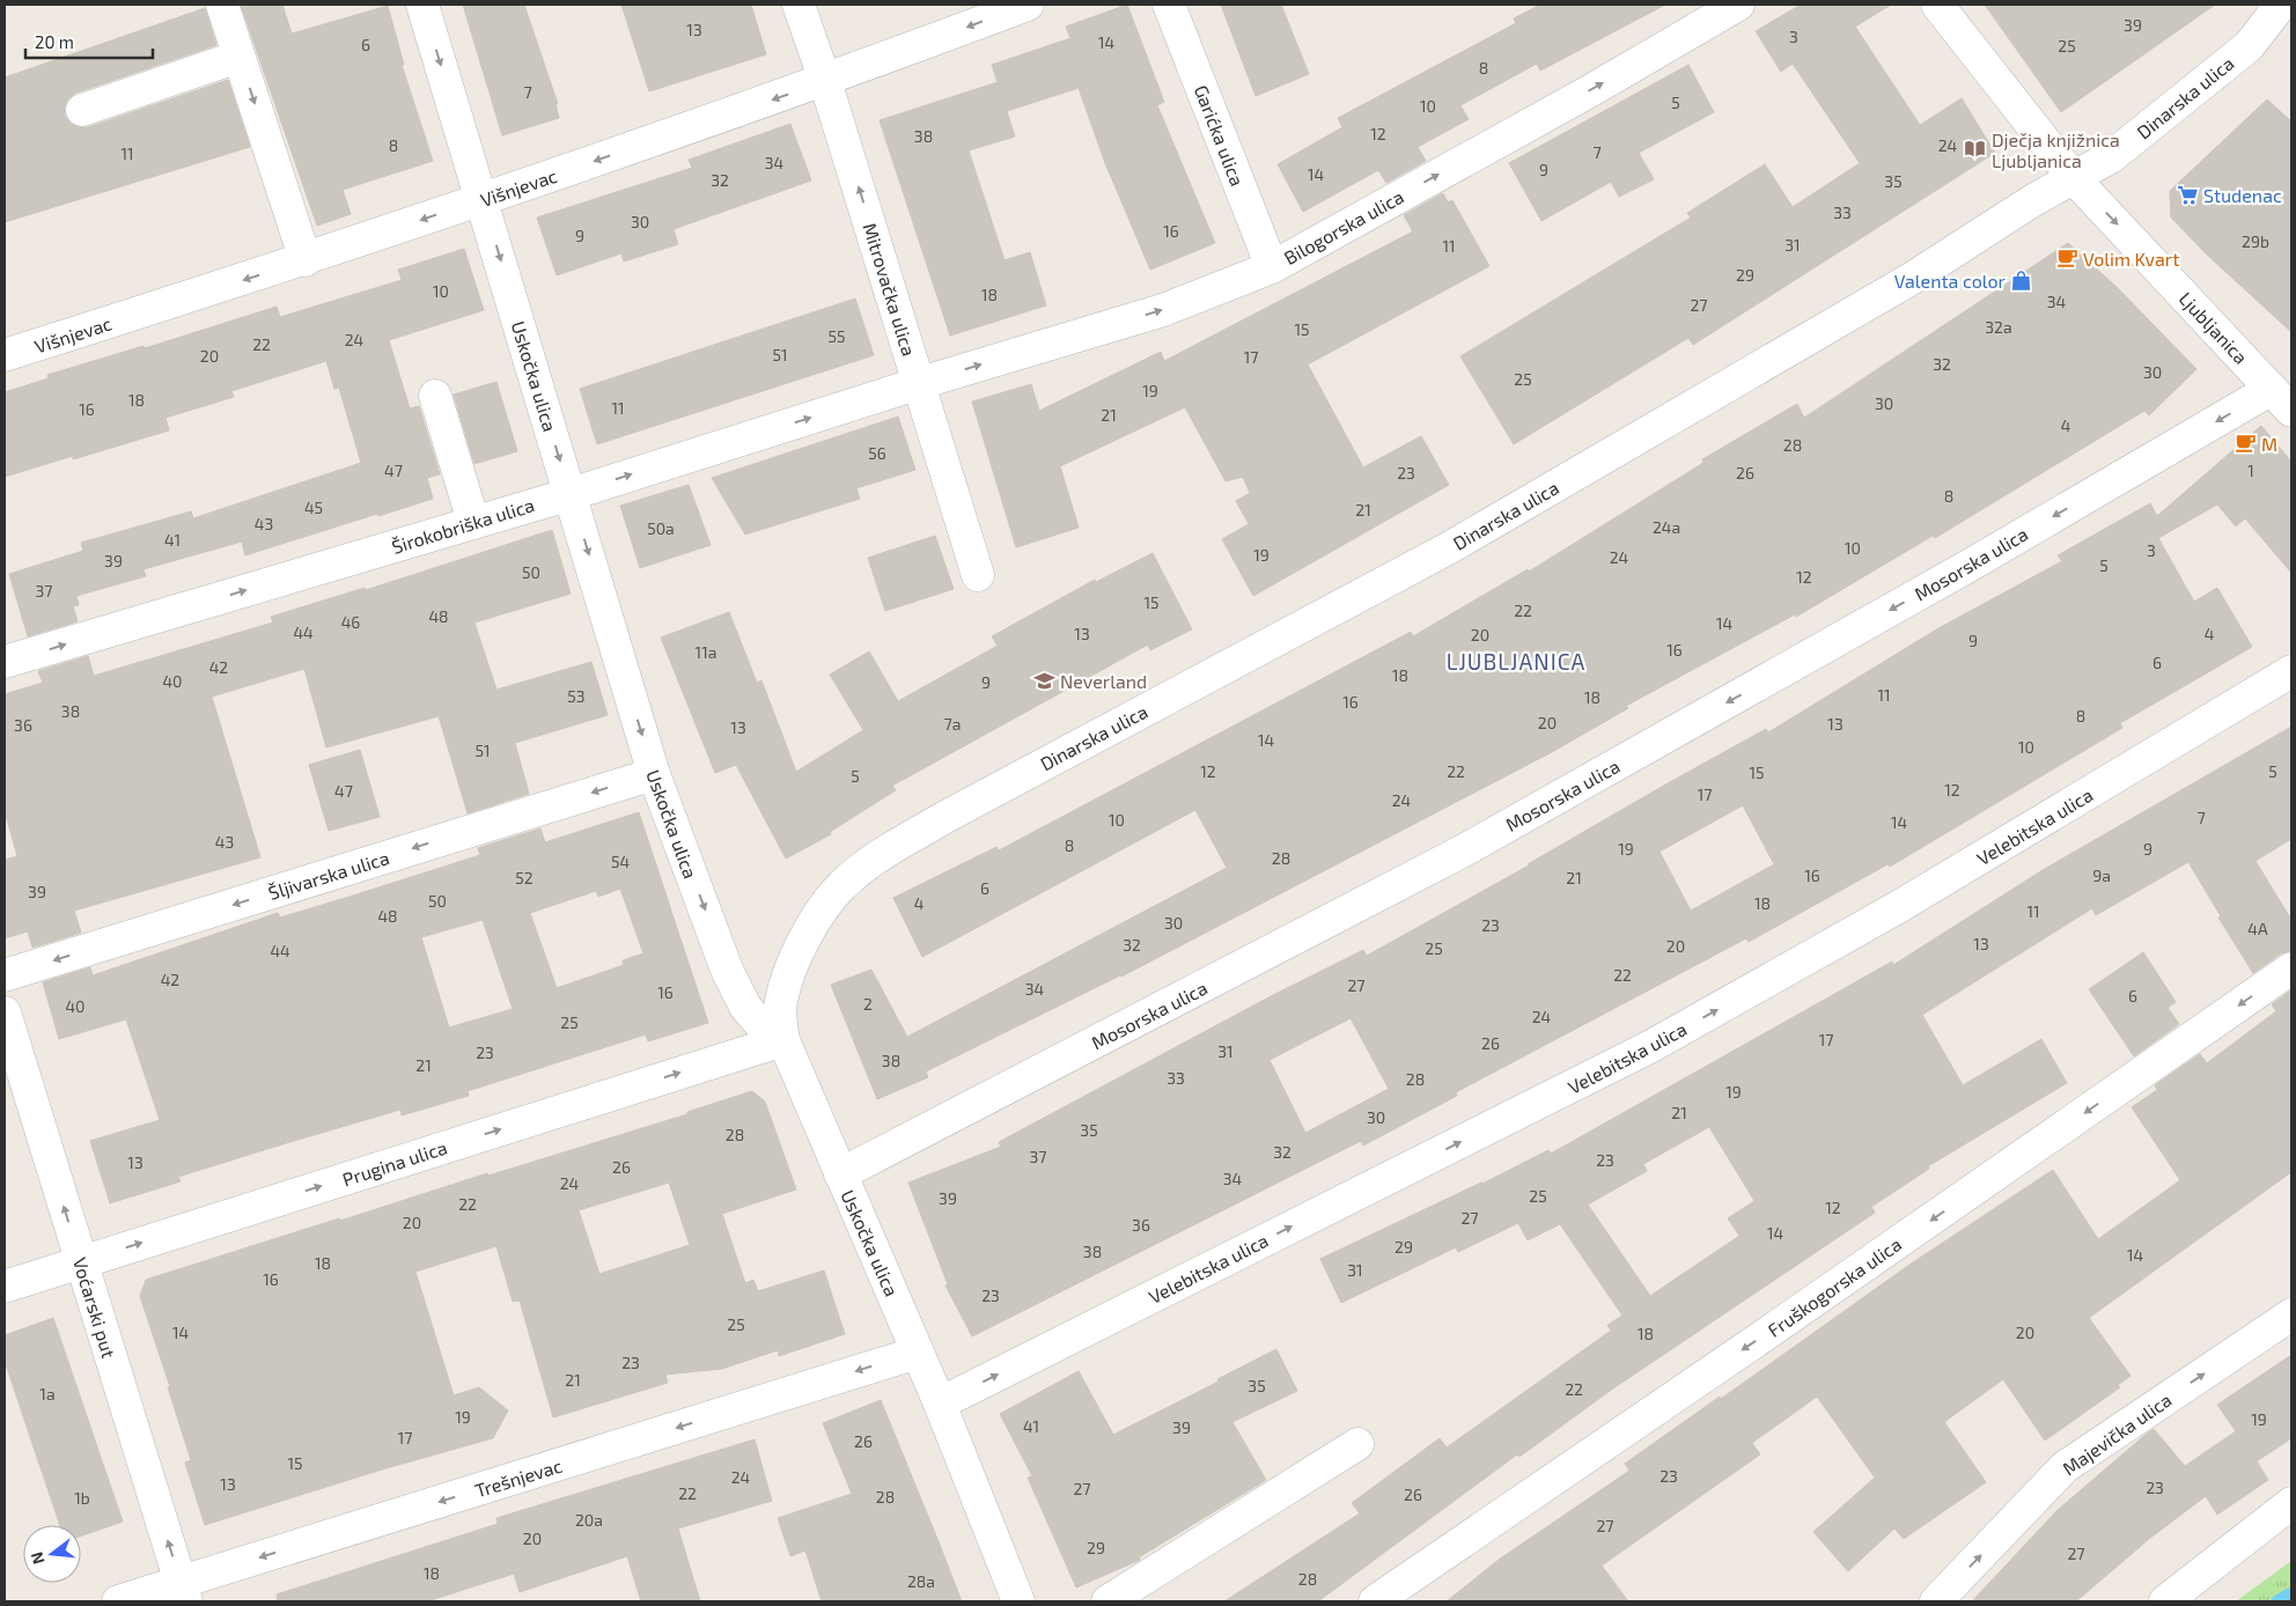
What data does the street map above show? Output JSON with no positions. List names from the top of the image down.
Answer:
{
  "streets": {
    "street": [
      "Dinarska ulica",
      "Garićka ulica",
      "Višnjevac",
      "Bilogorska ulica",
      "Mitrovačka ulica",
      "Ljubljanica",
      "Uskočka ulica",
      "Širokobriška ulica",
      "Mosorska ulica",
      "Velebitska ulica",
      "Šljivarska ulica",
      "Prugina ulica",
      "Fruškogorska ulica",
      "Voćarski put",
      "Majevička ulica",
      "Trešnjevac"
    ]
  },
  "crossings": [
    ["Dinarska ulica", "Ljubljanica"],
    ["Dinarska ulica", "Uskočka ulica"],
    ["Dinarska ulica", "Prugina ulica"],
    ["Garićka ulica", "Bilogorska ulica"],
    ["Višnjevac", "Mitrovačka ulica"],
    ["Višnjevac", "Uskočka ulica"],
    ["Bilogorska ulica", "Mitrovačka ulica"],
    ["Bilogorska ulica", "Širokobriška ulica"],
    ["Mitrovačka ulica", "Širokobriška ulica"],
    ["Ljubljanica", "Mosorska ulica"],
    ["Uskočka ulica", "Širokobriška ulica"],
    ["Uskočka ulica", "Mosorska ulica"],
    ["Uskočka ulica", "Velebitska ulica"],
    ["Uskočka ulica", "Šljivarska ulica"],
    ["Uskočka ulica", "Prugina ulica"],
    ["Uskočka ulica", "Trešnjevac"],
    ["Prugina ulica", "Voćarski put"],
    ["Voćarski put", "Trešnjevac"]
  ],
  "one_way": [
    "Višnjevac",
    "Bilogorska ulica",
    "Mitrovačka ulica",
    "Ljubljanica",
    "Širokobriška ulica",
    "Mosorska ulica",
    "Velebitska ulica",
    "Šljivarska ulica",
    "Prugina ulica",
    "Fruškogorska ulica",
    "Voćarski put",
    "Trešnjevac"
  ],
  "districts": ["LJUBLJANICA"],
  "places": {
    "library": ["Dječja knjižnica Ljubljanica"],
    "supermarket": ["Studenac"],
    "cafe": ["Volim Kvart", "M"],
    "shop": ["Valenta color"],
    "school or university": ["Neverland"]
  },
  "house_numbers": [
    "39",
    "13",
    "3",
    "14",
    "6",
    "25",
    "8",
    "7",
    "5",
    "10",
    "12",
    "38",
    "8",
    "24",
    "7",
    "11",
    "34",
    "9",
    "14",
    "32",
    "35",
    "33",
    "30",
    "16",
    "9",
    "29b",
    "31",
    "11",
    "29",
    "10",
    "18",
    "34",
    "27",
    "32a",
    "15",
    "55",
    "24",
    "22",
    "51",
    "20",
    "17",
    "32",
    "30",
    "25",
    "19",
    "18",
    "30",
    "11",
    "16",
    "21",
    "4",
    "28",
    "56",
    "47",
    "1",
    "23",
    "26",
    "8",
    "45",
    "21",
    "43",
    "24a",
    "50a",
    "41",
    "10",
    "3",
    "19",
    "24",
    "39",
    "5",
    "50",
    "12",
    "37",
    "15",
    "22",
    "48",
    "46",
    "14",
    "44",
    "13",
    "4",
    "20",
    "9",
    "16",
    "11a",
    "6",
    "42",
    "18",
    "40",
    "9",
    "11",
    "53",
    "18",
    "16",
    "38",
    "8",
    "20",
    "7a",
    "13",
    "36",
    "13",
    "14",
    "10",
    "51",
    "12",
    "22",
    "5",
    "15",
    "5",
    "12",
    "47",
    "17",
    "24",
    "7",
    "10",
    "14",
    "43",
    "8",
    "19",
    "9",
    "28",
    "54",
    "16",
    "9a",
    "52",
    "21",
    "6",
    "39",
    "50",
    "4",
    "18",
    "11",
    "48",
    "30",
    "23",
    "4A",
    "13",
    "32",
    "20",
    "25",
    "44",
    "22",
    "42",
    "27",
    "34",
    "16",
    "6",
    "2",
    "40",
    "24",
    "25",
    "17",
    "26",
    "31",
    "23",
    "38",
    "21",
    "33",
    "28",
    "19",
    "21",
    "30",
    "35",
    "28",
    "32",
    "37",
    "23",
    "13",
    "26",
    "34",
    "24",
    "25",
    "39",
    "22",
    "12",
    "27",
    "20",
    "36",
    "14",
    "29",
    "38",
    "14",
    "18",
    "31",
    "16",
    "23",
    "25",
    "14",
    "20",
    "18",
    "23",
    "21",
    "35",
    "22",
    "1a",
    "19",
    "19",
    "41",
    "39",
    "17",
    "26",
    "15",
    "23",
    "24",
    "13",
    "23",
    "27",
    "22",
    "26",
    "28",
    "1b",
    "20a",
    "27",
    "20",
    "29",
    "27",
    "18",
    "28",
    "28a"
  ],
  "scale_bar": "20 m",
  "north": "left"
}
